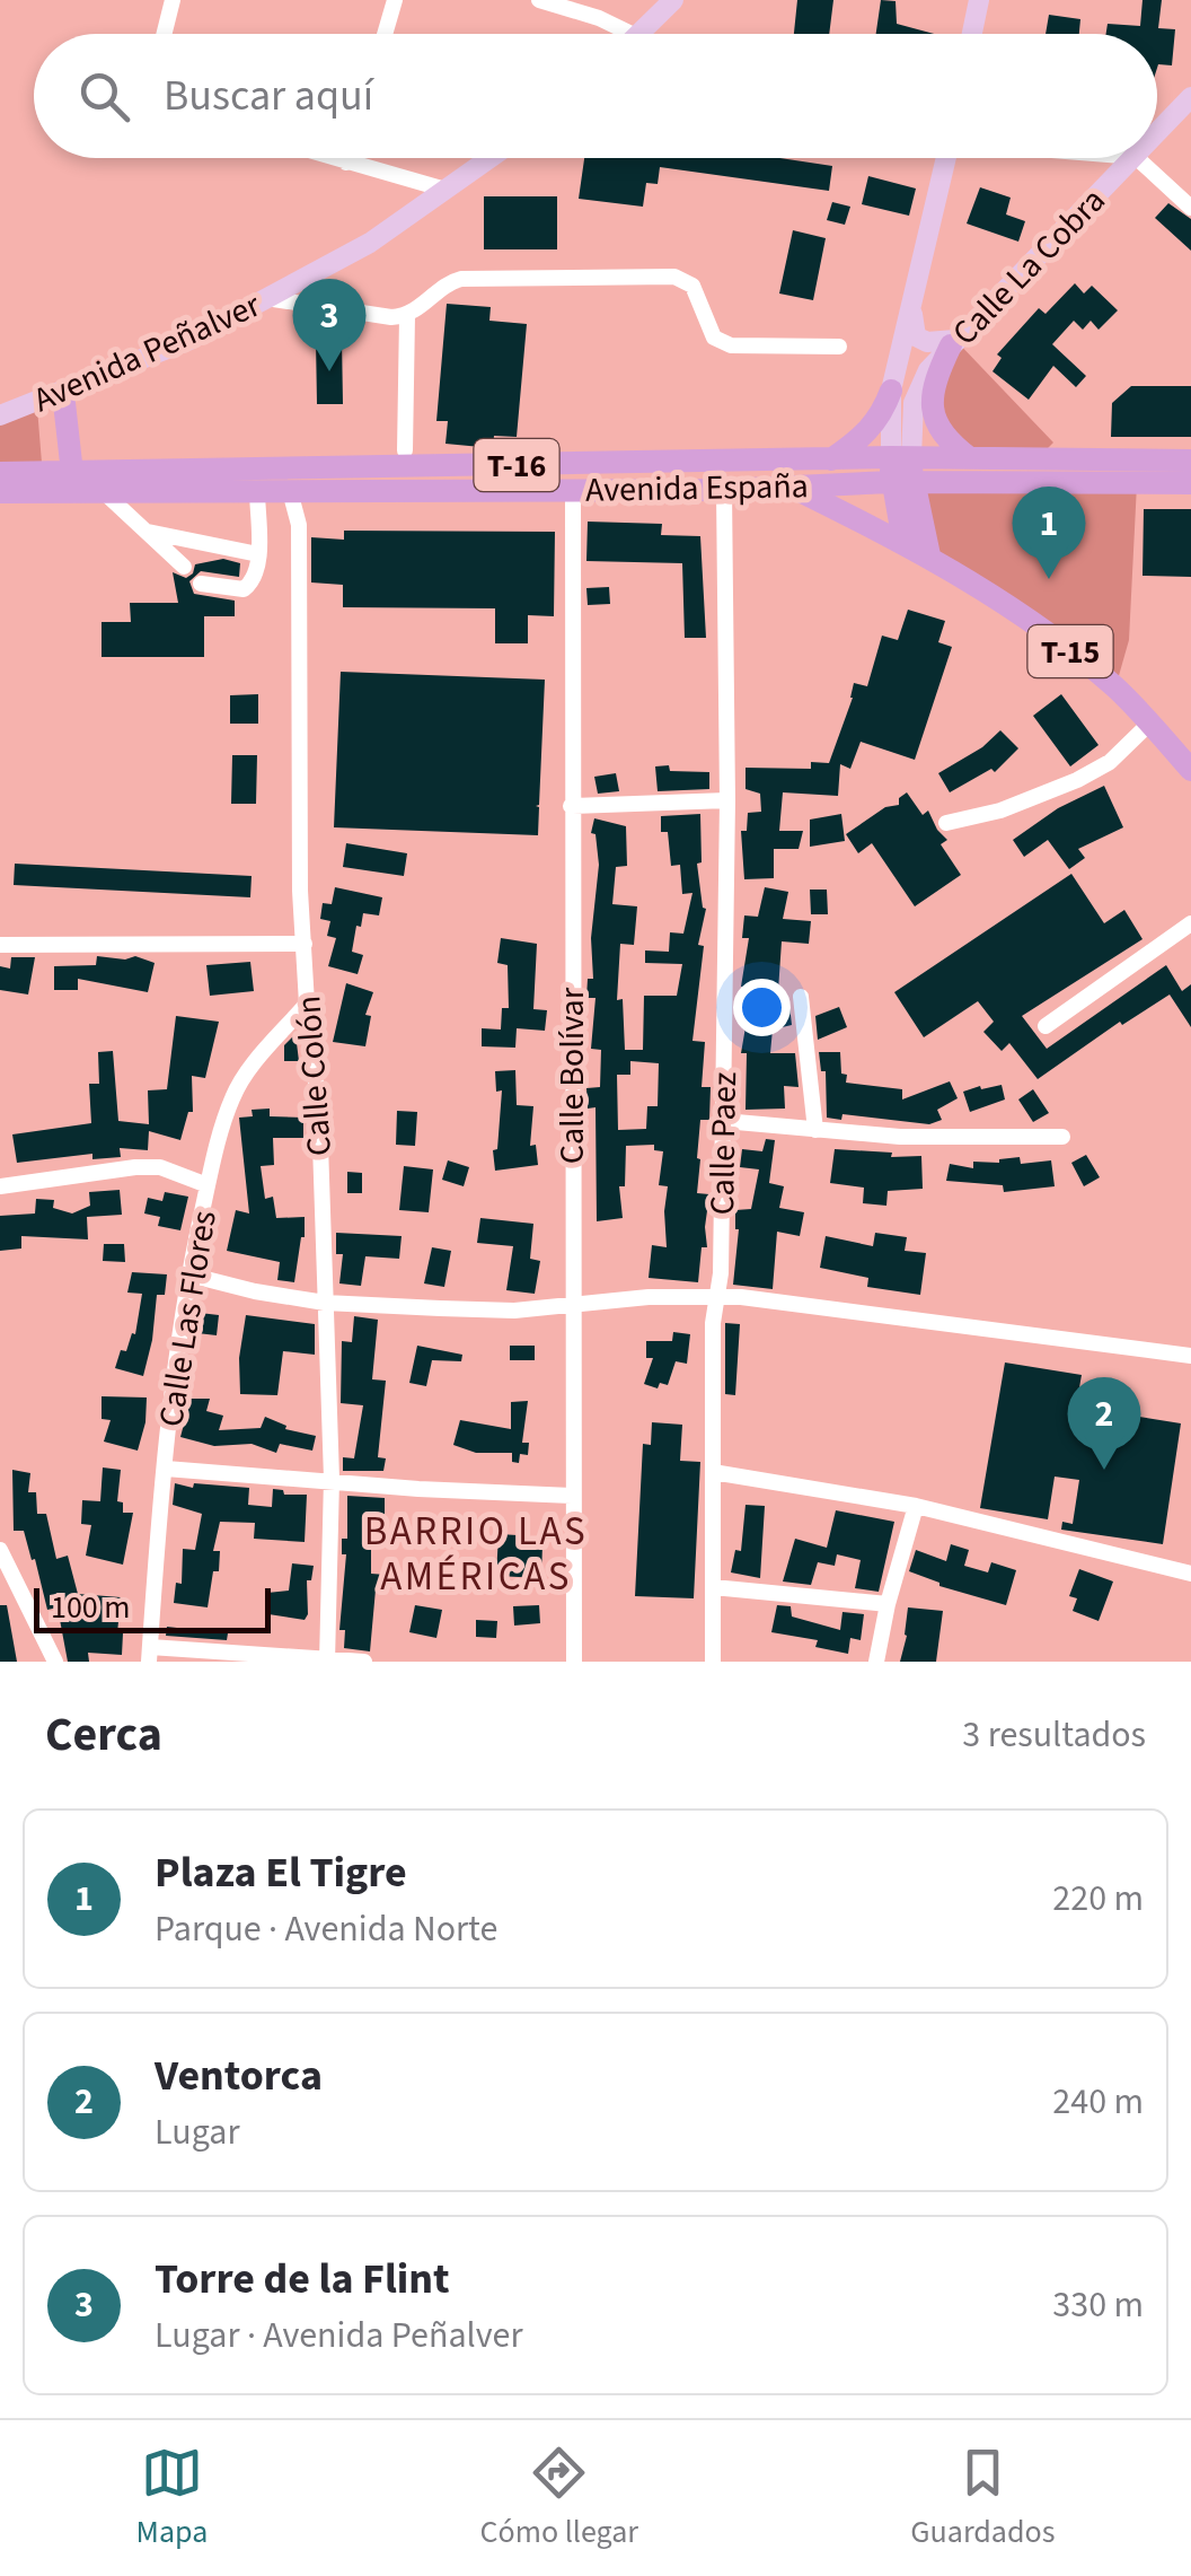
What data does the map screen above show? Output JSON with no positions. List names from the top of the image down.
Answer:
{
  "streets": {
    "highway": ["T-16", "Avenida España", "T-15"],
    "main road": ["Calle La Cobra", "Avenida Peñalver"],
    "street": [
      "Calle Colón",
      "Calle Bolívar",
      "Calle Paez",
      "Calle Las Flores"
    ]
  },
  "crossings": [
    ["Calle La Cobra", "Avenida España"],
    ["T-16", "Avenida España"],
    ["T-16", "T-15"],
    ["Avenida España", "T-15"],
    ["Avenida España", "Calle Colón"],
    ["Avenida España", "Calle Bolívar"],
    ["Avenida España", "Calle Paez"],
    ["Calle Colón", "Calle Las Flores"]
  ],
  "districts": ["BARRIO LAS AMÉRICAS"],
  "scale_bar": "100 m",
  "page": {
    "search": "Buscar aquí",
    "pins": ["3", "1", "2"],
    "scale": "100 m",
    "heading": ["Cerca", "3 resultados"],
    "list": [
      {
        "mark": "1",
        "name": "Plaza El Tigre",
        "note": "Parque · Avenida Norte",
        "value": "220 m"
      },
      {
        "mark": "2",
        "name": "Ventorca",
        "note": "Lugar",
        "value": "240 m"
      },
      {
        "mark": "3",
        "name": "Torre de la Flint",
        "note": "Lugar · Avenida Peñalver",
        "value": "330 m"
      }
    ],
    "nav": ["Mapa", "Cómo llegar", "Guardados"]
  }
}
